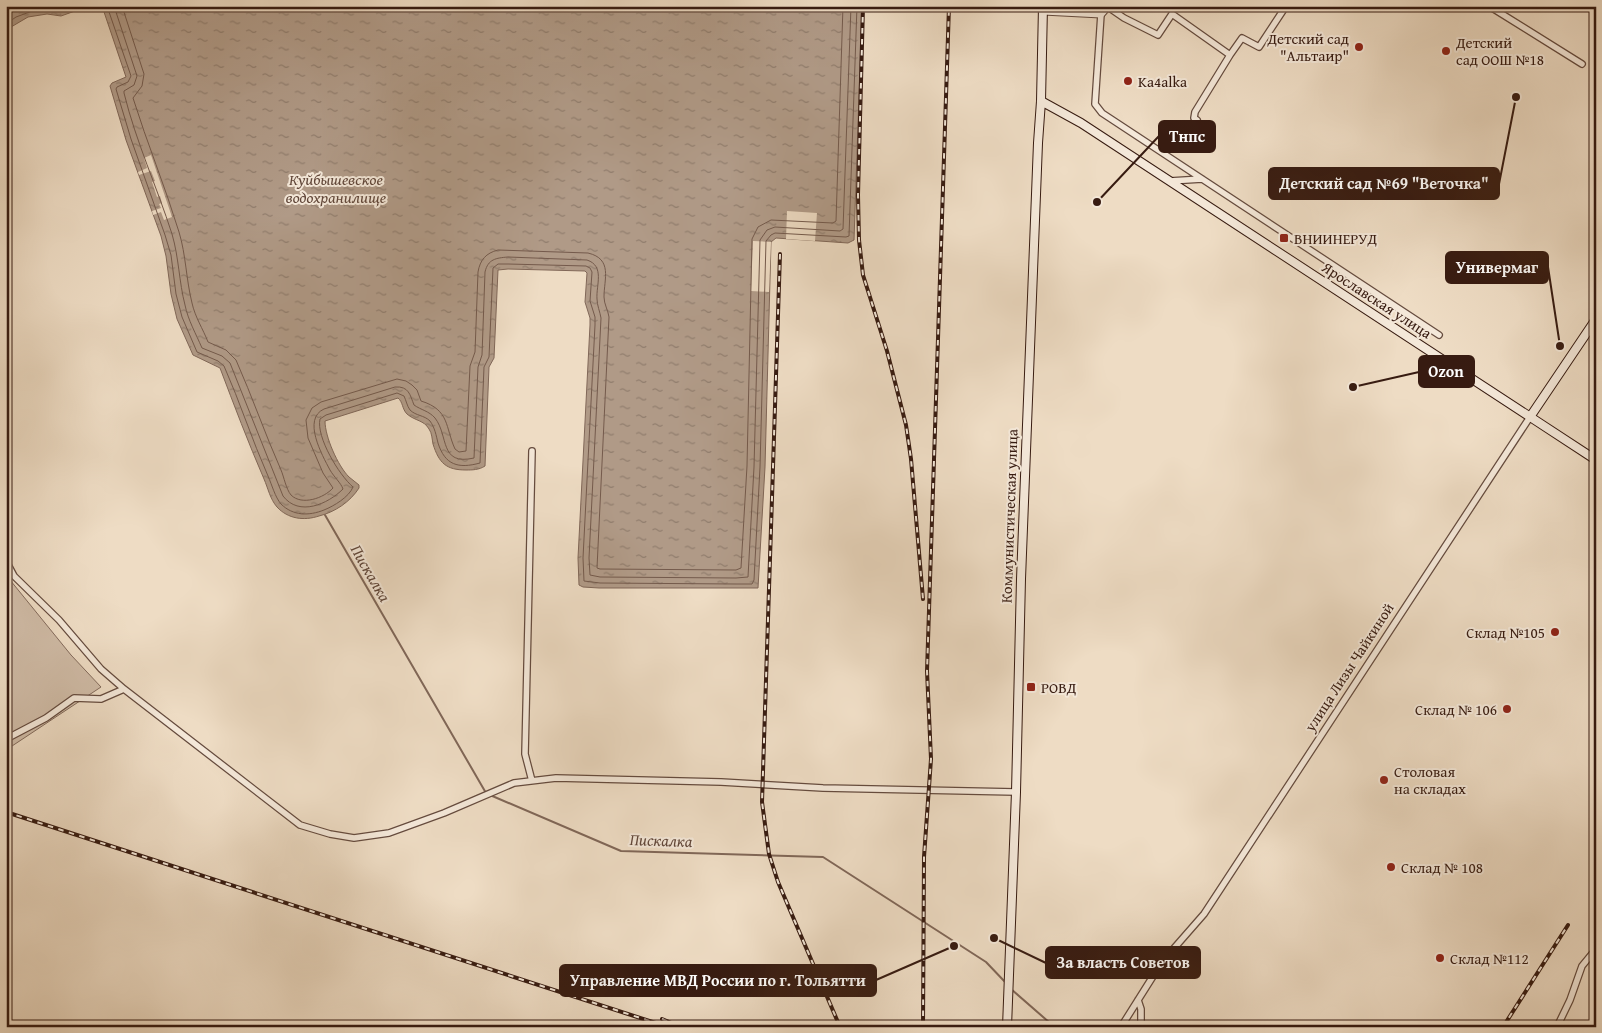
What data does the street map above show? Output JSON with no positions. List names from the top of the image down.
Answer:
{
  "streets": {
    "main road": ["Ярославская улица", "Коммунистическая улица", "улица Лизы Чайкиной"]
  },
  "crossings": [
    ["Ярославская улица", "Коммунистическая улица"],
    ["Ярославская улица", "улица Лизы Чайкиной"]
  ],
  "water": ["Куйбышевское водохранилище", "Пискалка"],
  "places": {
    "other": [
      "Детский сад \"Альтаир\"",
      "Детский сад ООШ №18",
      "Ka4alka",
      "Детский сад №69 \"Веточка\"",
      "Тнпс",
      "Универмаг",
      "Ozon",
      "Склад №105",
      "Склад № 106",
      "Столовая на складах",
      "Склад № 108",
      "За власть Советов",
      "Управление МВД России по г. Тольятти",
      "Склад №112"
    ],
    "transit": ["ВНИИНЕРУД", "РОВД"]
  }
}
